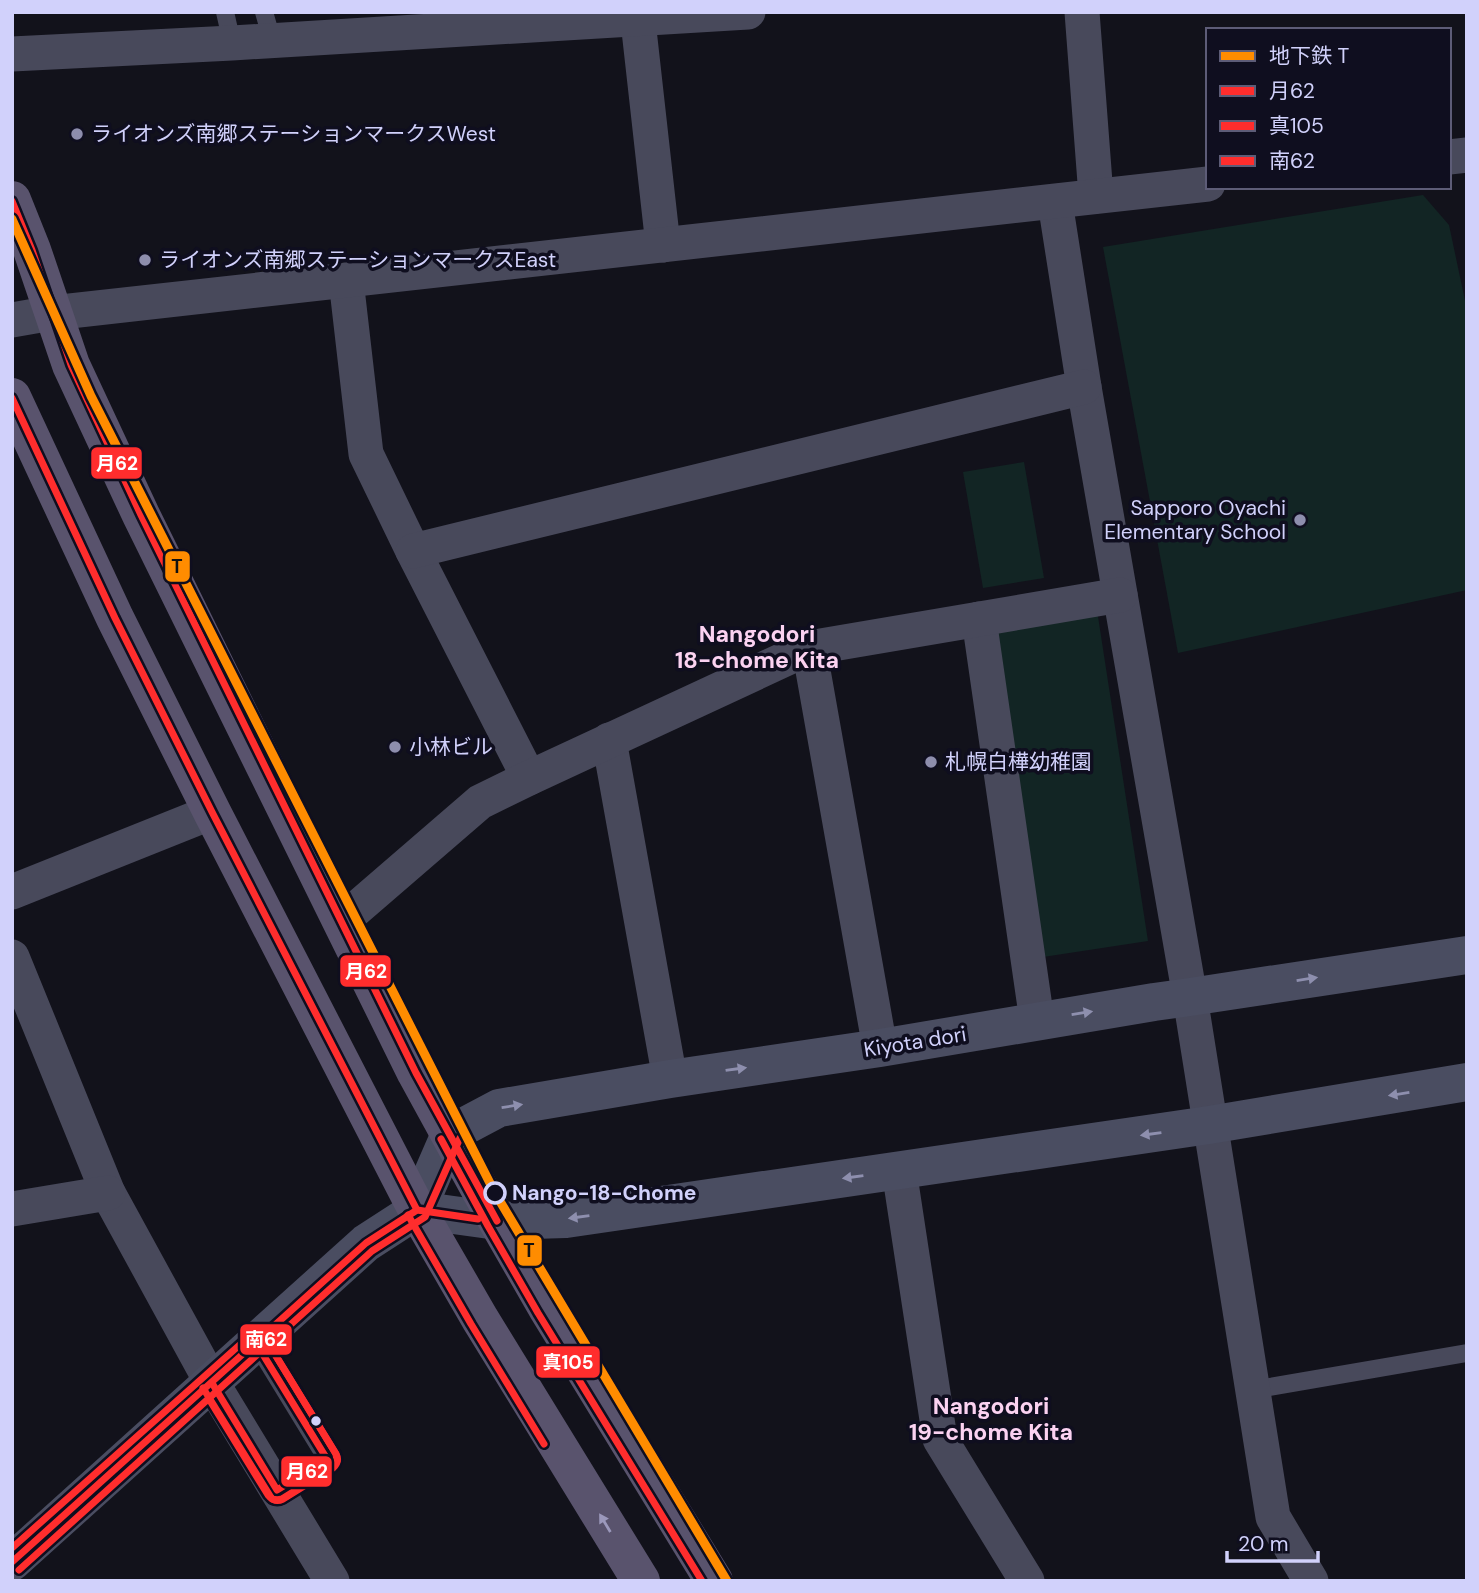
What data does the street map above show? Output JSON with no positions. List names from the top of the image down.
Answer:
{
  "streets": {
    "street": ["Kiyota dori"]
  },
  "districts": ["Nangodori 18-chome Kita", "Nangodori 19-chome Kita"],
  "places": [
    "ライオンズ南郷ステーションマークスWest",
    "ライオンズ南郷ステーションマークスEast",
    "Sapporo Oyachi Elementary School",
    "小林ビル",
    "札幌白樺幼稚園",
    "Nango-18-Chome"
  ],
  "lines": [
    "transit line 月62",
    "metro line T",
    "transit line 真105",
    "transit line 南62"
  ],
  "legend": [
    "地下鉄 T",
    "月62",
    "真105",
    "南62"
  ],
  "scale_bar": "20 m"
}
